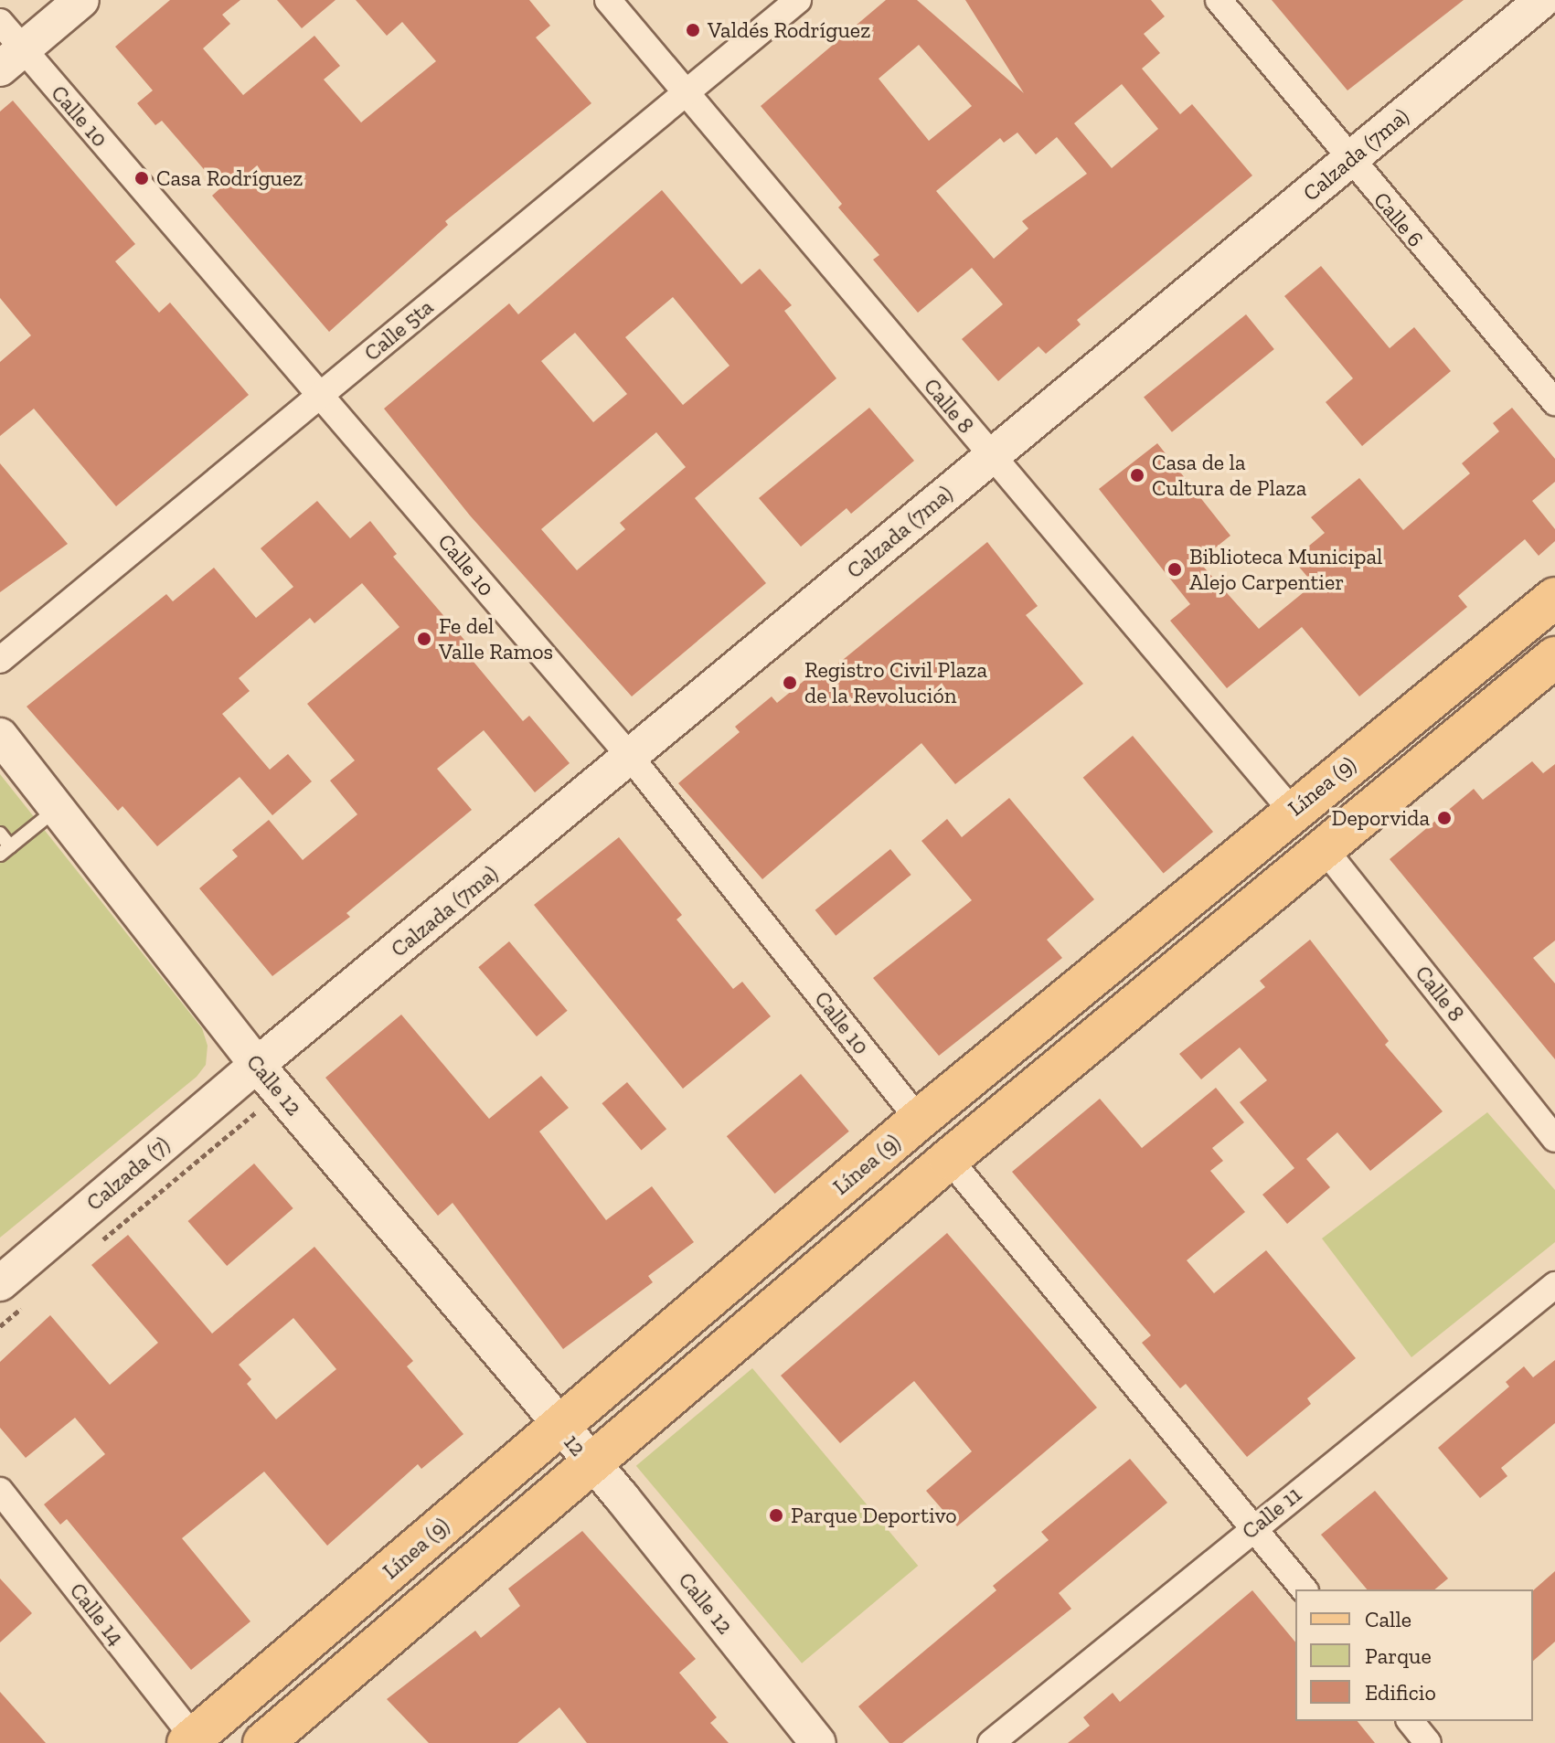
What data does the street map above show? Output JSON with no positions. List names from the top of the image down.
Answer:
{
  "streets": {
    "main road": [
      "Calzada (7ma)",
      "Línea (9)",
      "Calle 12",
      "Calzada (7)",
      "12"
    ],
    "street": [
      "Calle 10",
      "Calle 6",
      "Calle 5ta",
      "Calle 8",
      "Calle 11",
      "Calle 14"
    ]
  },
  "crossings": [
    ["Calle 10", "Calzada (7ma)"],
    ["Calle 10", "Calle 5ta"],
    ["Calle 10", "Línea (9)"],
    ["Calzada (7ma)", "Calle 6"],
    ["Calzada (7ma)", "Calle 8"],
    ["Calzada (7ma)", "Calle 12"],
    ["Calzada (7ma)", "Calzada (7)"],
    ["Calle 5ta", "Calle 8"],
    ["Calle 8", "Línea (9)"],
    ["Línea (9)", "Calle 12"],
    ["Línea (9)", "12"],
    ["Línea (9)", "Calle 14"],
    ["Calle 12", "Calzada (7)"],
    ["Calle 12", "12"]
  ],
  "places": [
    "Valdés Rodríguez",
    "Casa Rodríguez",
    "Casa de la Cultura de Plaza",
    "Biblioteca Municipal Alejo Carpentier",
    "Fe del Valle Ramos",
    "Registro Civil Plaza de la Revolución",
    "Deporvida",
    "Parque Deportivo"
  ],
  "legend": ["Calle", "Parque", "Edificio"]
}
